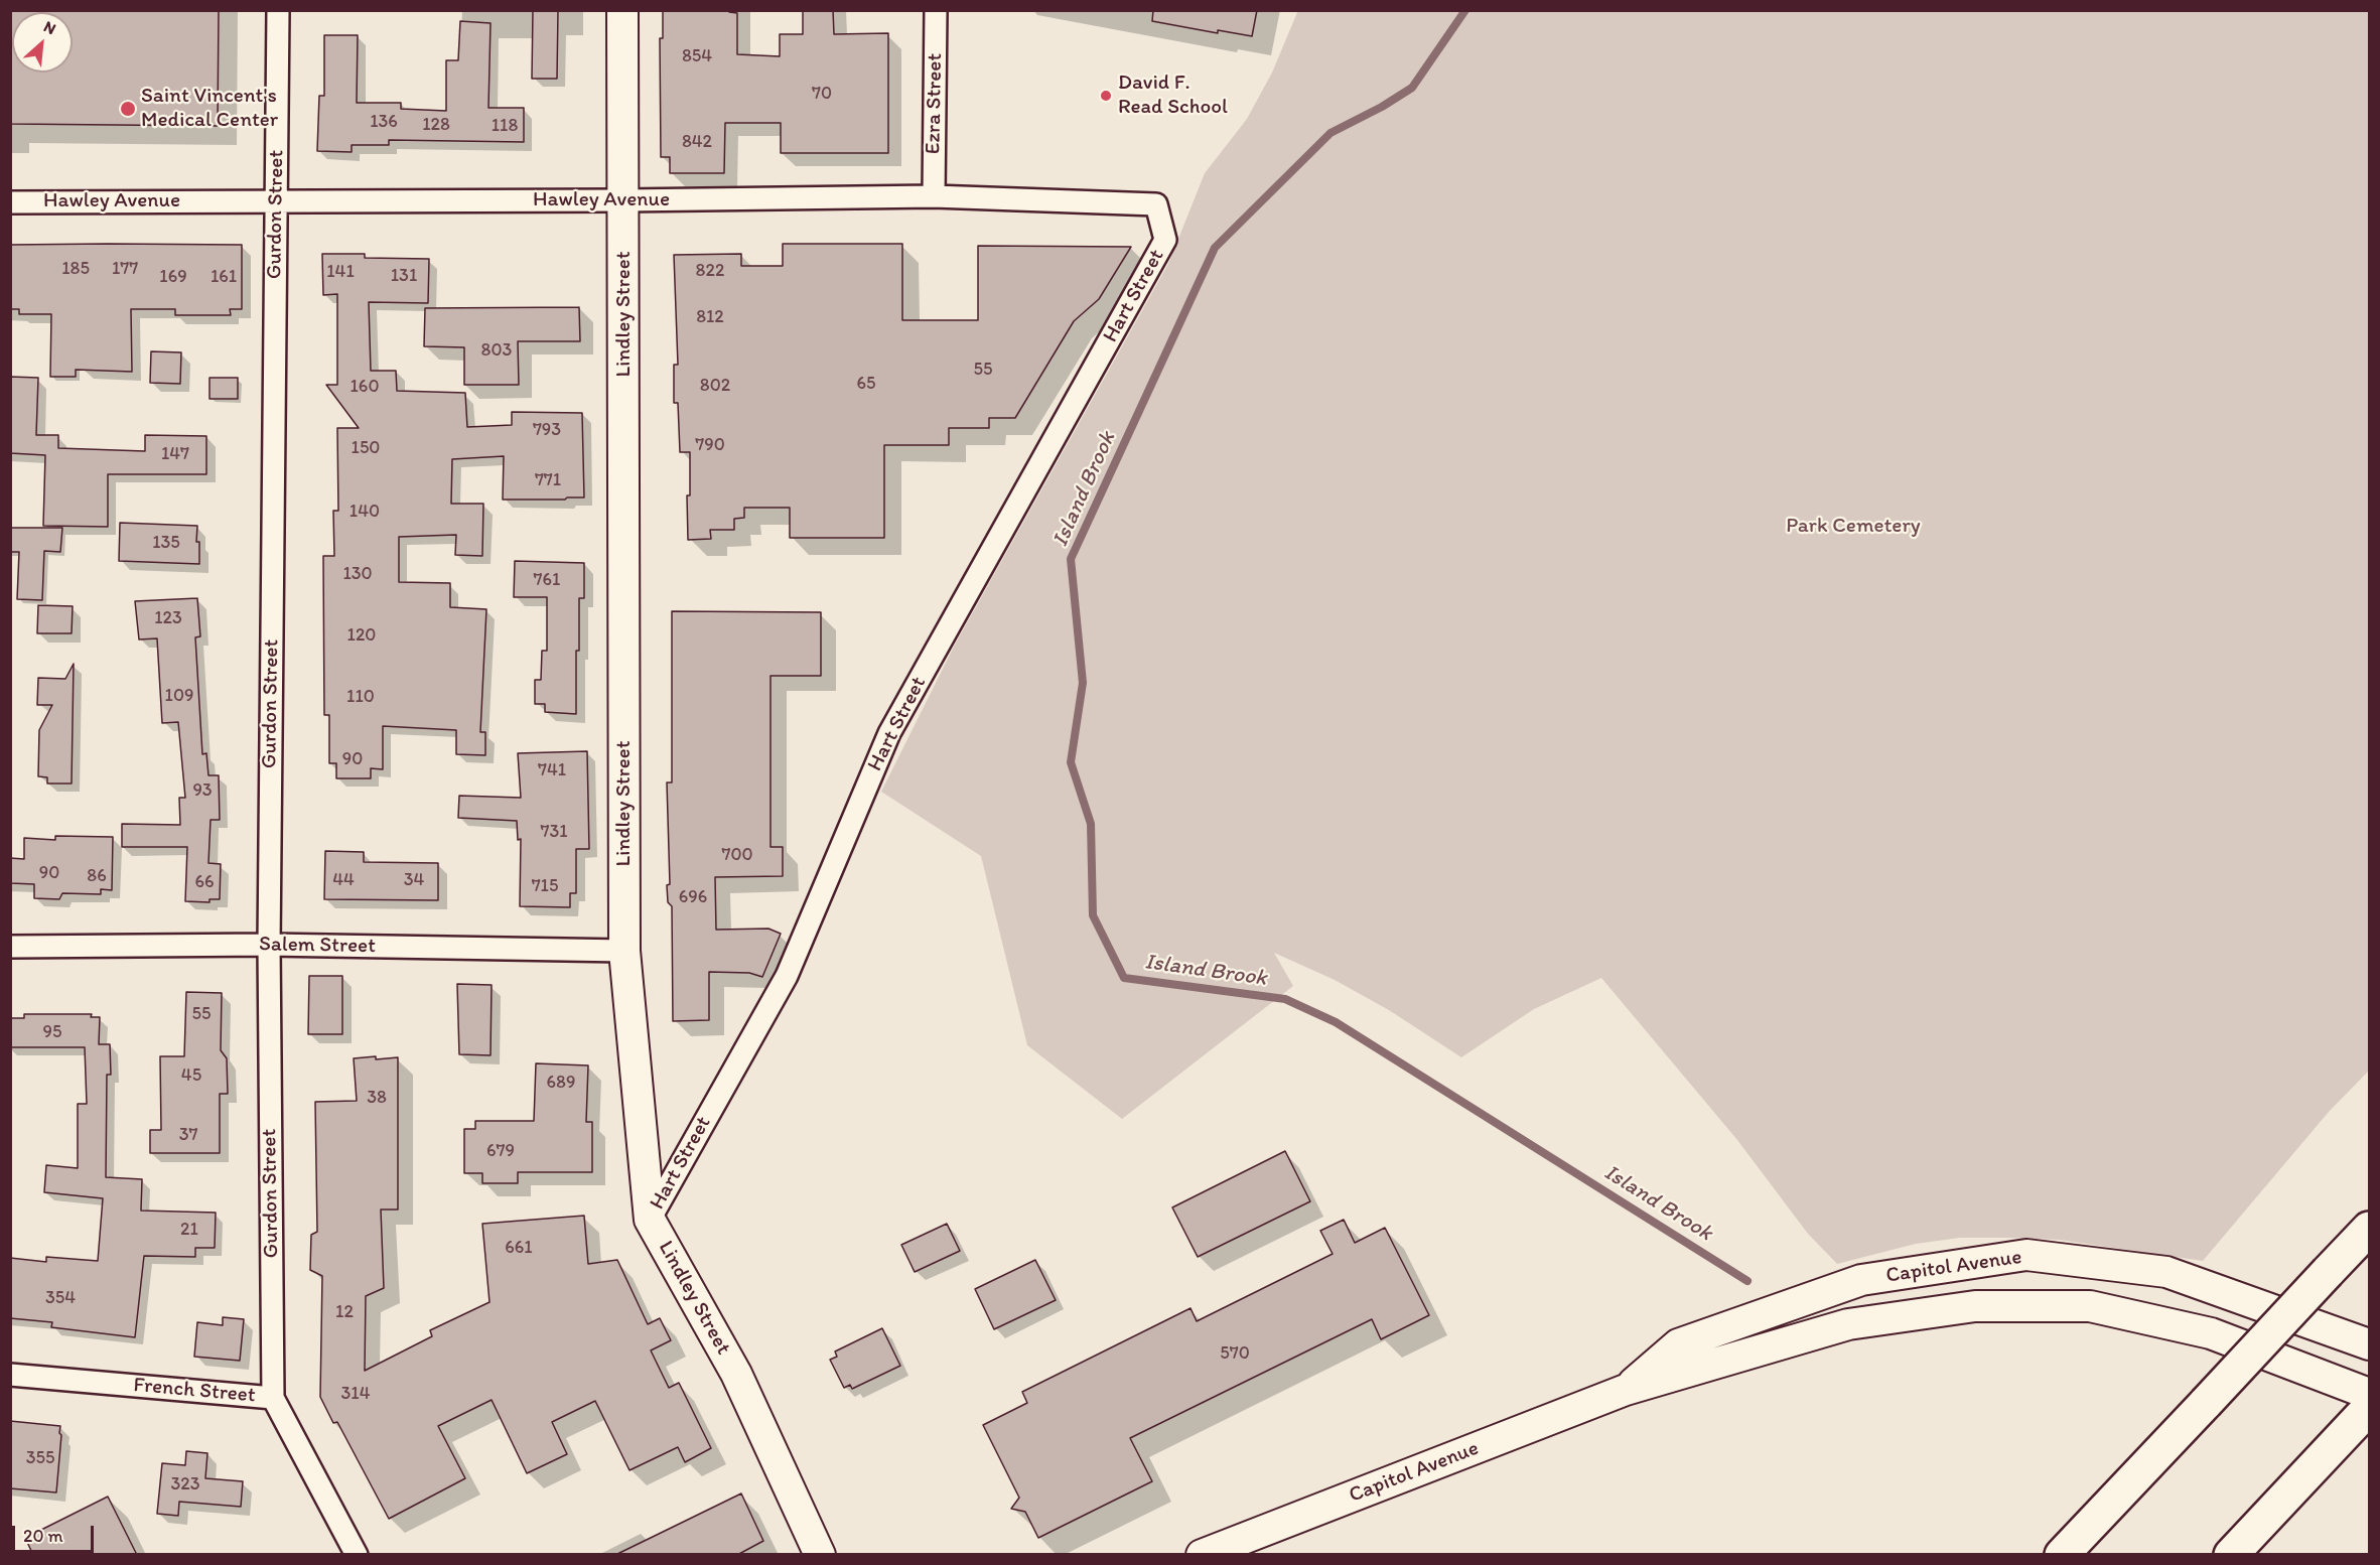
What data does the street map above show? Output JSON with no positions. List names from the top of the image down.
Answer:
{
  "streets": {
    "main road": ["Lindley Street", "Capitol Avenue"],
    "street": [
      "Ezra Street",
      "Hawley Avenue",
      "Gurdon Street",
      "Hart Street",
      "Salem Street",
      "French Street"
    ]
  },
  "crossings": [
    ["Ezra Street", "Hawley Avenue"],
    ["Hawley Avenue", "Gurdon Street"],
    ["Hawley Avenue", "Hart Street"],
    ["Hawley Avenue", "Lindley Street"],
    ["Gurdon Street", "Salem Street"],
    ["Gurdon Street", "French Street"],
    ["Hart Street", "Lindley Street"],
    ["Lindley Street", "Salem Street"]
  ],
  "water": ["Island Brook"],
  "parks": ["Park Cemetery"],
  "places": ["David F. Read School", "Saint Vincent's Medical Center"],
  "house_numbers": [
    "854",
    "70",
    "136",
    "128",
    "118",
    "842",
    "185",
    "177",
    "822",
    "141",
    "131",
    "169",
    "161",
    "812",
    "803",
    "55",
    "65",
    "802",
    "160",
    "793",
    "790",
    "150",
    "147",
    "771",
    "140",
    "135",
    "130",
    "761",
    "123",
    "120",
    "109",
    "110",
    "90",
    "741",
    "93",
    "731",
    "700",
    "90",
    "86",
    "44",
    "34",
    "66",
    "715",
    "696",
    "55",
    "95",
    "45",
    "689",
    "38",
    "37",
    "679",
    "21",
    "661",
    "354",
    "12",
    "570",
    "314",
    "355",
    "323"
  ],
  "scale_bar": "20 m",
  "north": "top right"
}
